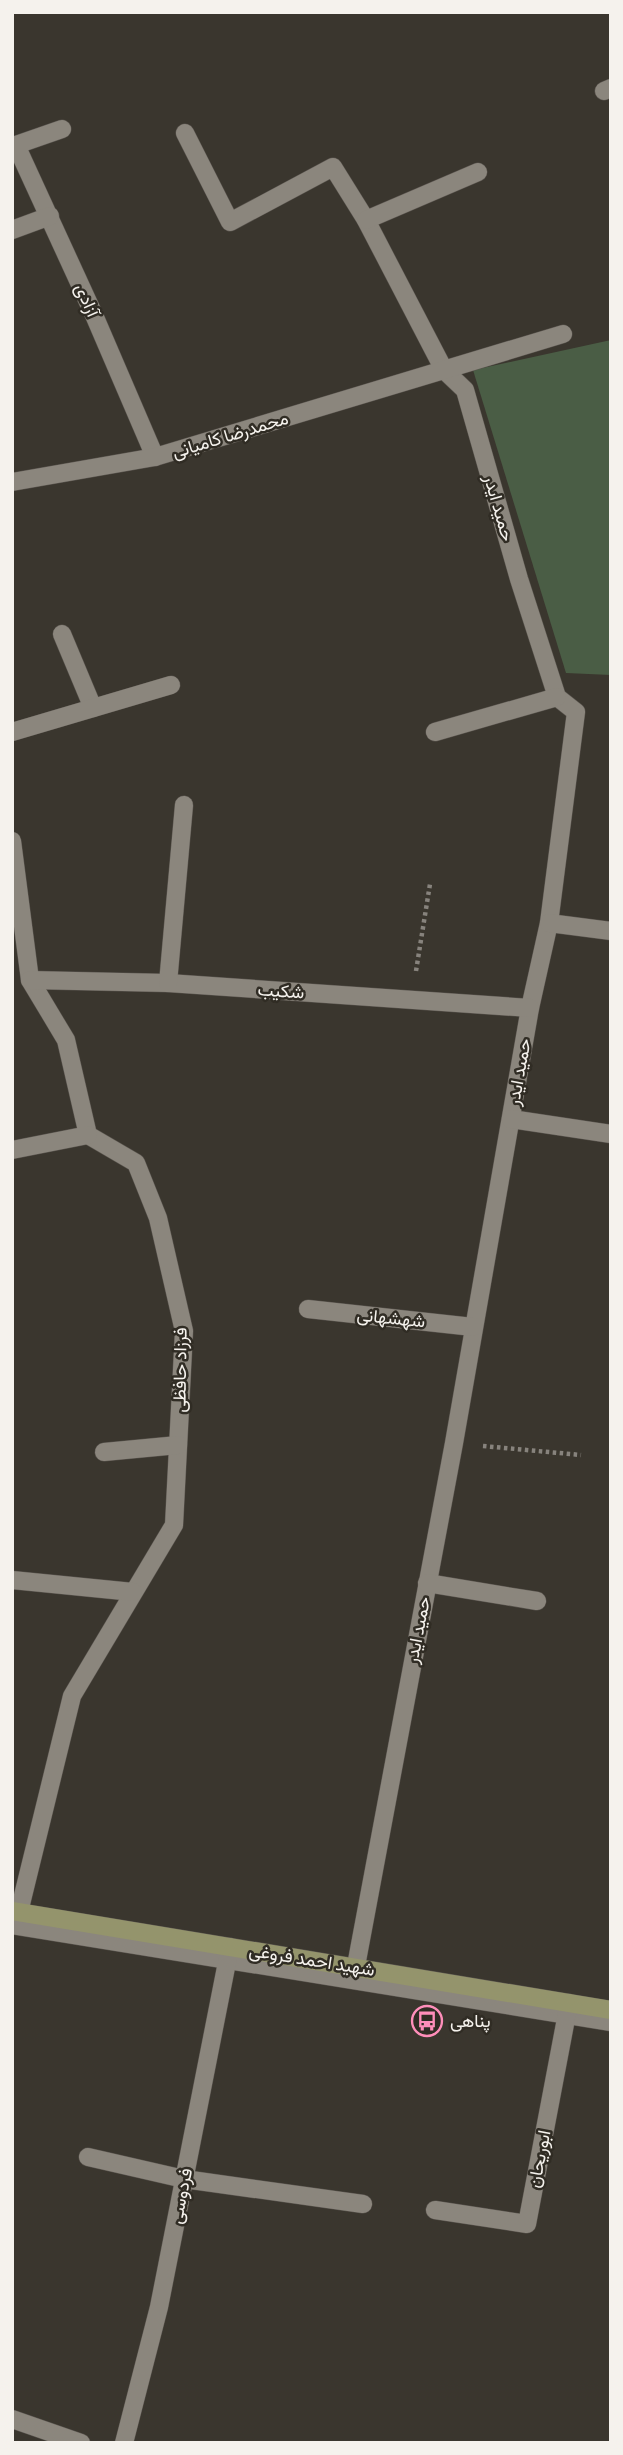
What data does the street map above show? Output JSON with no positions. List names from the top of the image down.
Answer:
{
  "streets": {
    "main road": ["شهید احمد فروغی"],
    "street": [
      "آزادی",
      "محمدرضا کامیانی",
      "حمید ایدر",
      "شکیب",
      "شهشهانی",
      "فرزاد حافظی",
      "ابوریحان",
      "فردوسی"
    ]
  },
  "crossings": [
    ["آزادی", "محمدرضا کامیانی"],
    ["محمدرضا کامیانی", "حمید ایدر"],
    ["حمید ایدر", "شکیب"],
    ["حمید ایدر", "شهشهانی"],
    ["حمید ایدر", "شهید احمد فروغی"],
    ["فرزاد حافظی", "شهید احمد فروغی"],
    ["شهید احمد فروغی", "ابوریحان"],
    ["شهید احمد فروغی", "فردوسی"]
  ],
  "places": {
    "bus stop": ["پناهی"]
  }
}
